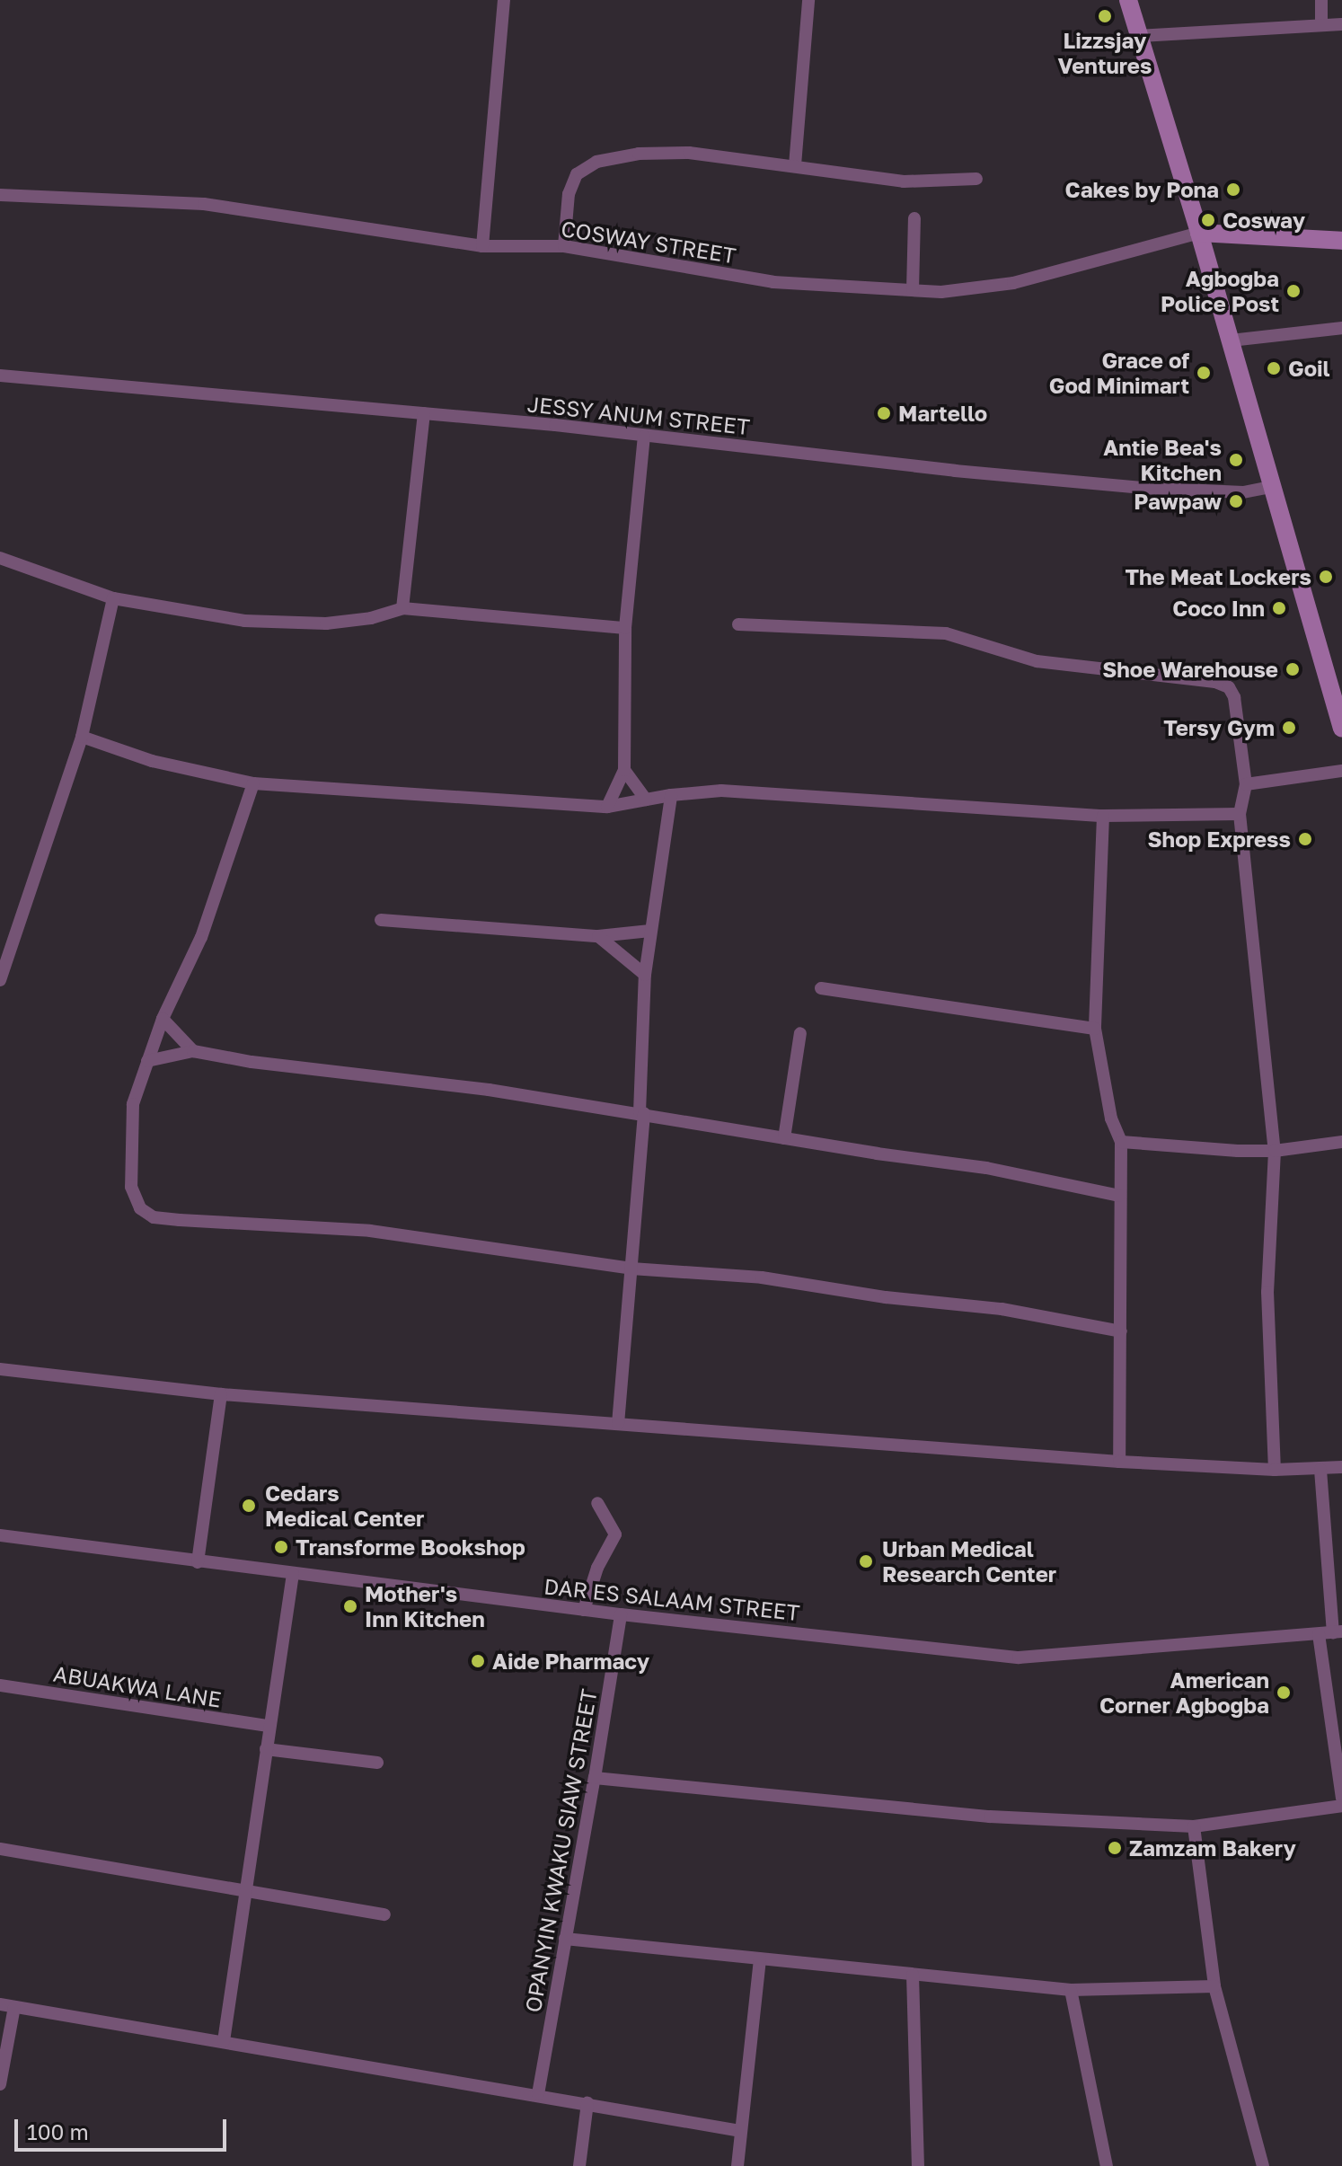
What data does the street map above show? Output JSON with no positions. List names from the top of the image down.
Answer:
{
  "streets": {
    "street": [
      "COSWAY STREET",
      "JESSY ANUM STREET",
      "DAR ES SALAAM STREET",
      "ABUAKWA LANE",
      "OPANYIN KWAKU SIAW STREET"
    ]
  },
  "crossings": [
    ["DAR ES SALAAM STREET", "OPANYIN KWAKU SIAW STREET"]
  ],
  "places": [
    "Lizzsjay Ventures",
    "Cakes by Pona",
    "Cosway",
    "Agbogba Police Post",
    "Goil",
    "Grace of God Minimart",
    "Martello",
    "Antie Bea's Kitchen",
    "Pawpaw",
    "The Meat Lockers",
    "Coco Inn",
    "Shoe Warehouse",
    "Tersy Gym",
    "Shop Express",
    "Cedars Medical Center",
    "Transforme Bookshop",
    "Urban Medical Research Center",
    "Mother's Inn Kitchen",
    "Aide Pharmacy",
    "American Corner Agbogba",
    "Zamzam Bakery"
  ],
  "scale_bar": "100 m"
}
